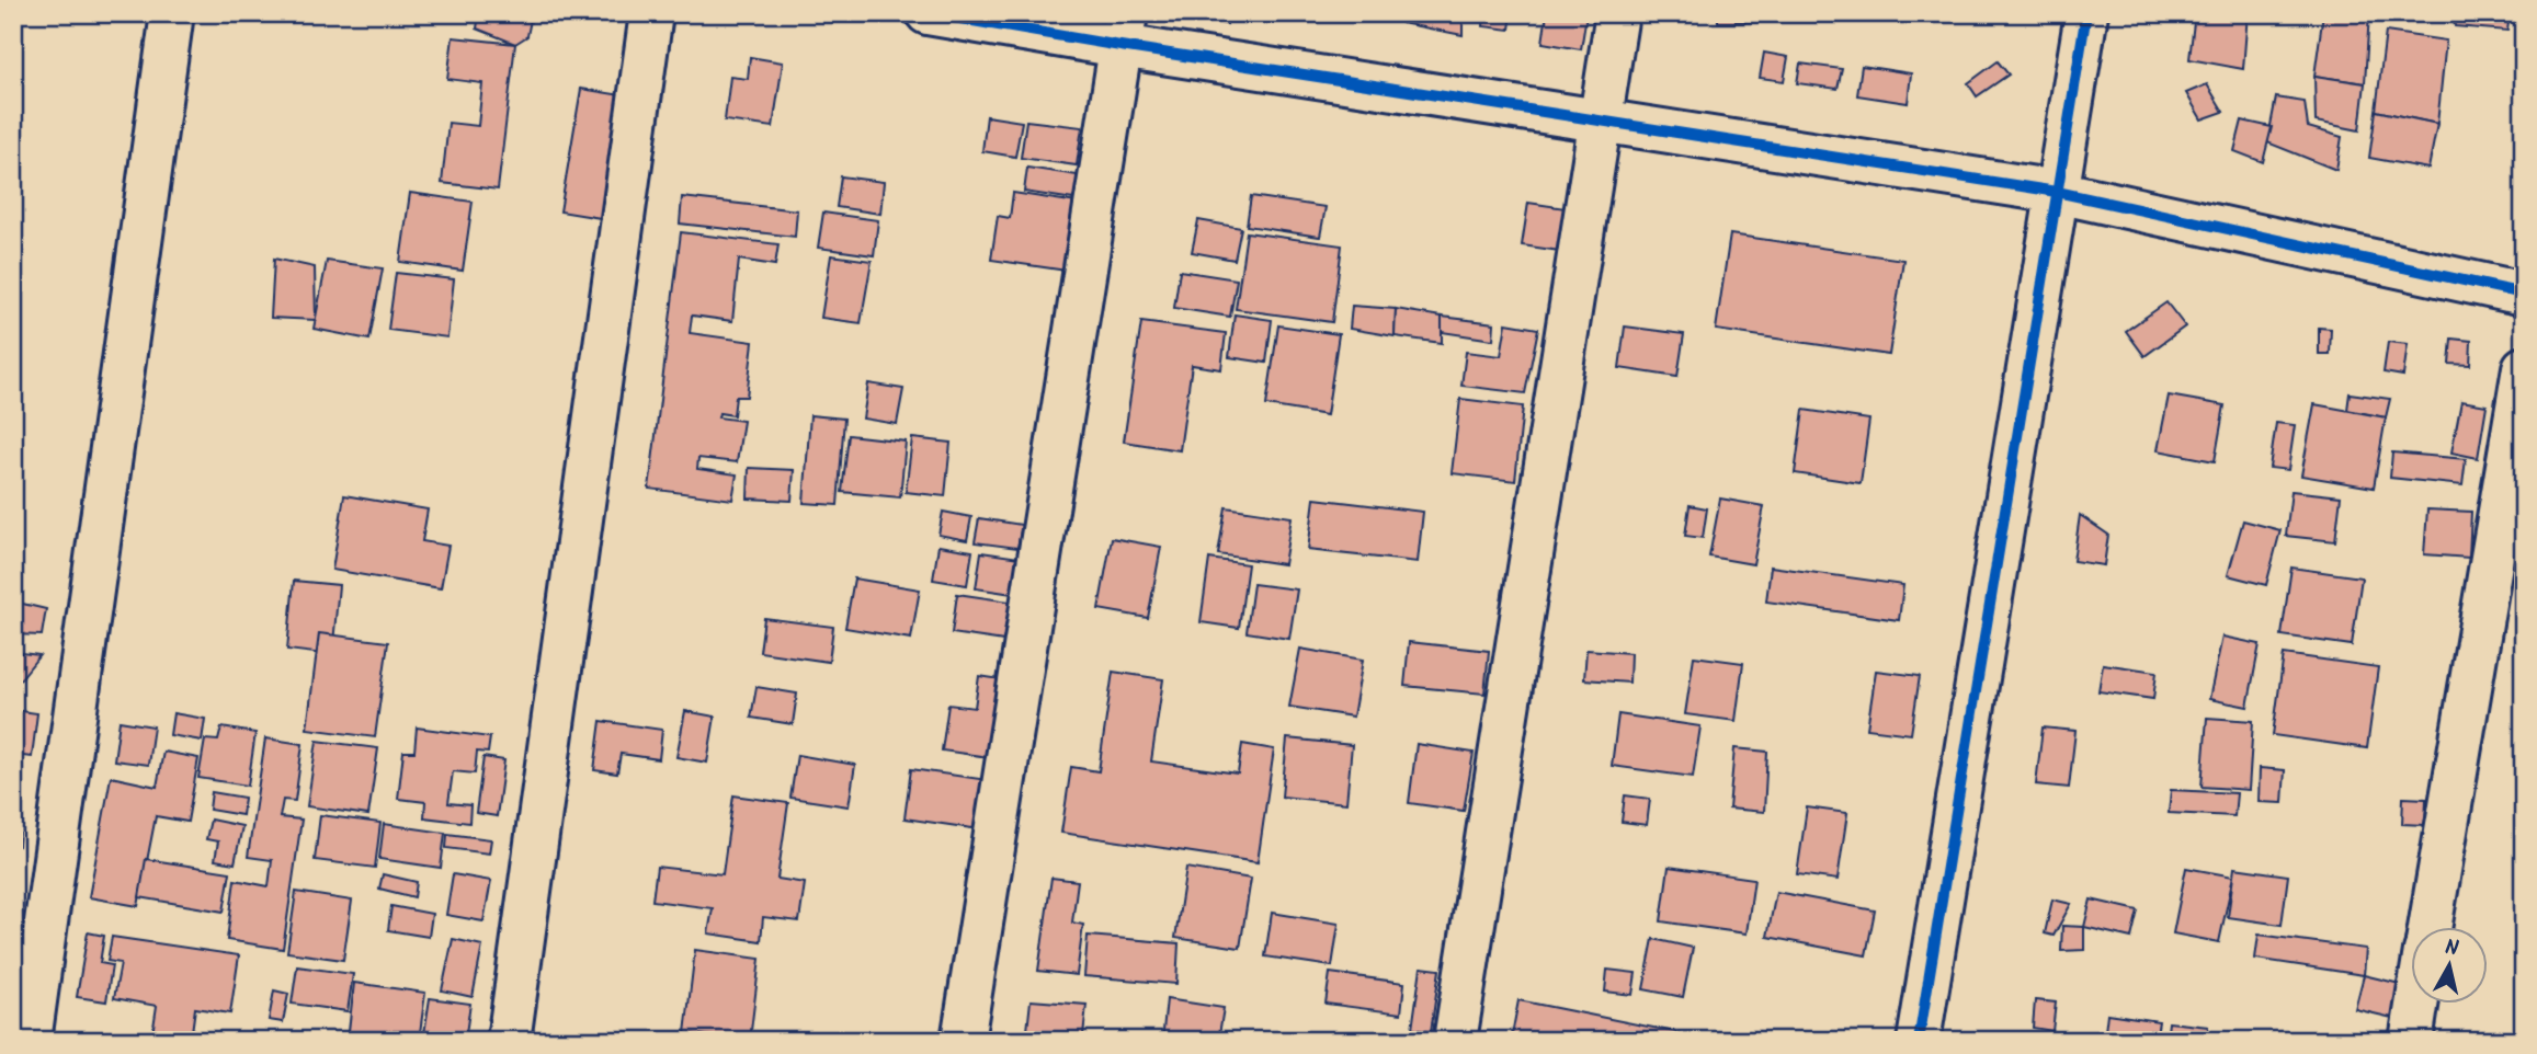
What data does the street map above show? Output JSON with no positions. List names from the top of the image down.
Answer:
{
  "north": "top"
}
